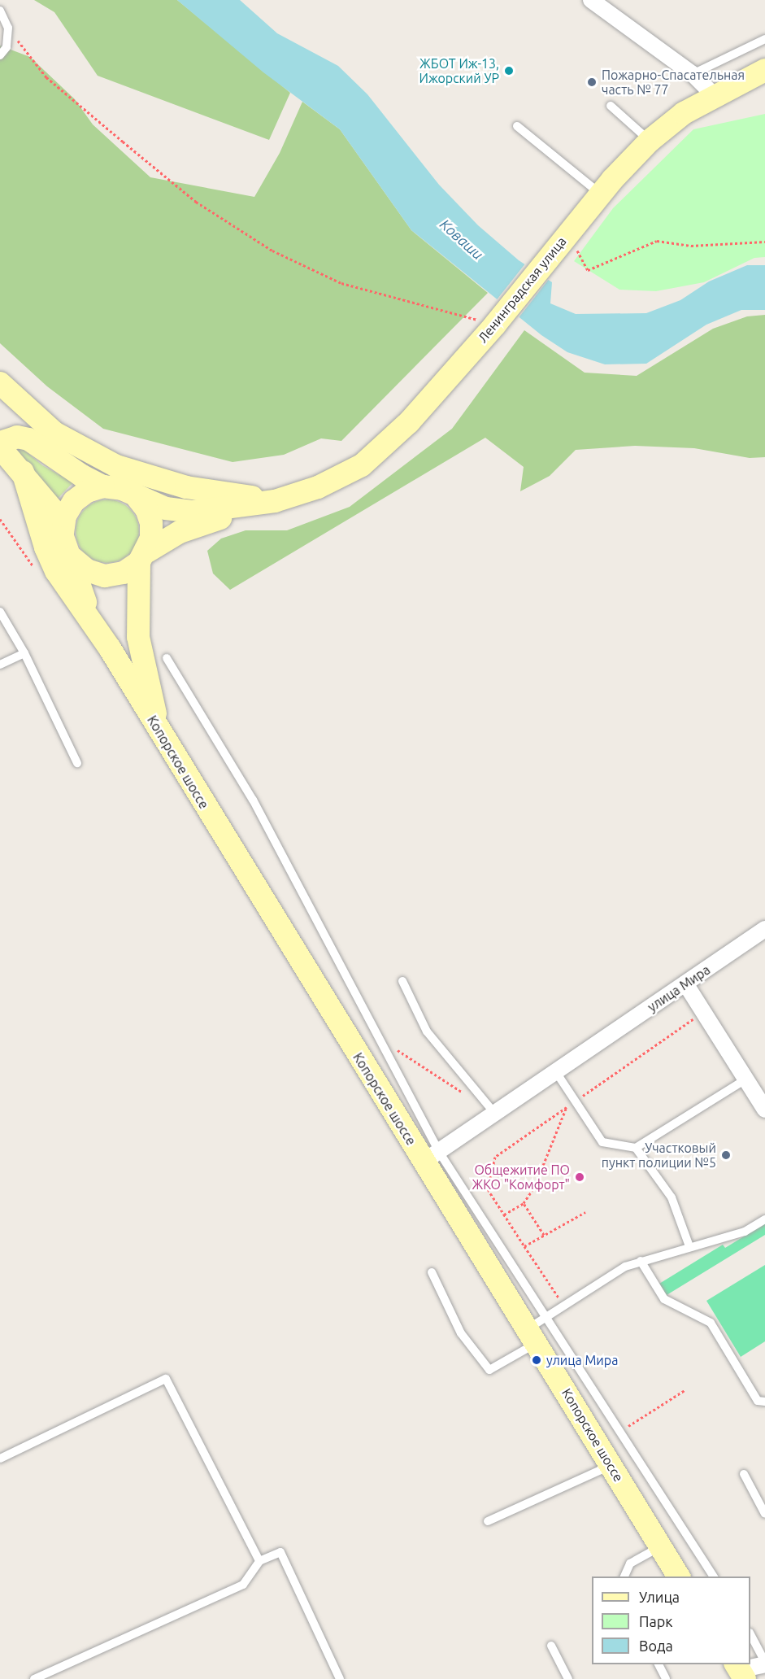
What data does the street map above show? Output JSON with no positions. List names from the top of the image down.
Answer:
{
  "streets": {
    "main road": ["Ленинградская улица", "Копорское шоссе"],
    "street": ["улица Мира"]
  },
  "crossings": [
    ["Копорское шоссе", "улица Мира"]
  ],
  "water": ["Коваши"],
  "places": [
    "ЖБОТ Иж-13, Ижорский УР",
    "Пожарно-Спасательная часть № 77",
    "Участковый пункт полиции №5",
    "Общежитие ПО ЖКО \"Комфорт\"",
    "улица Мира"
  ],
  "legend": ["Улица", "Парк", "Вода"]
}
